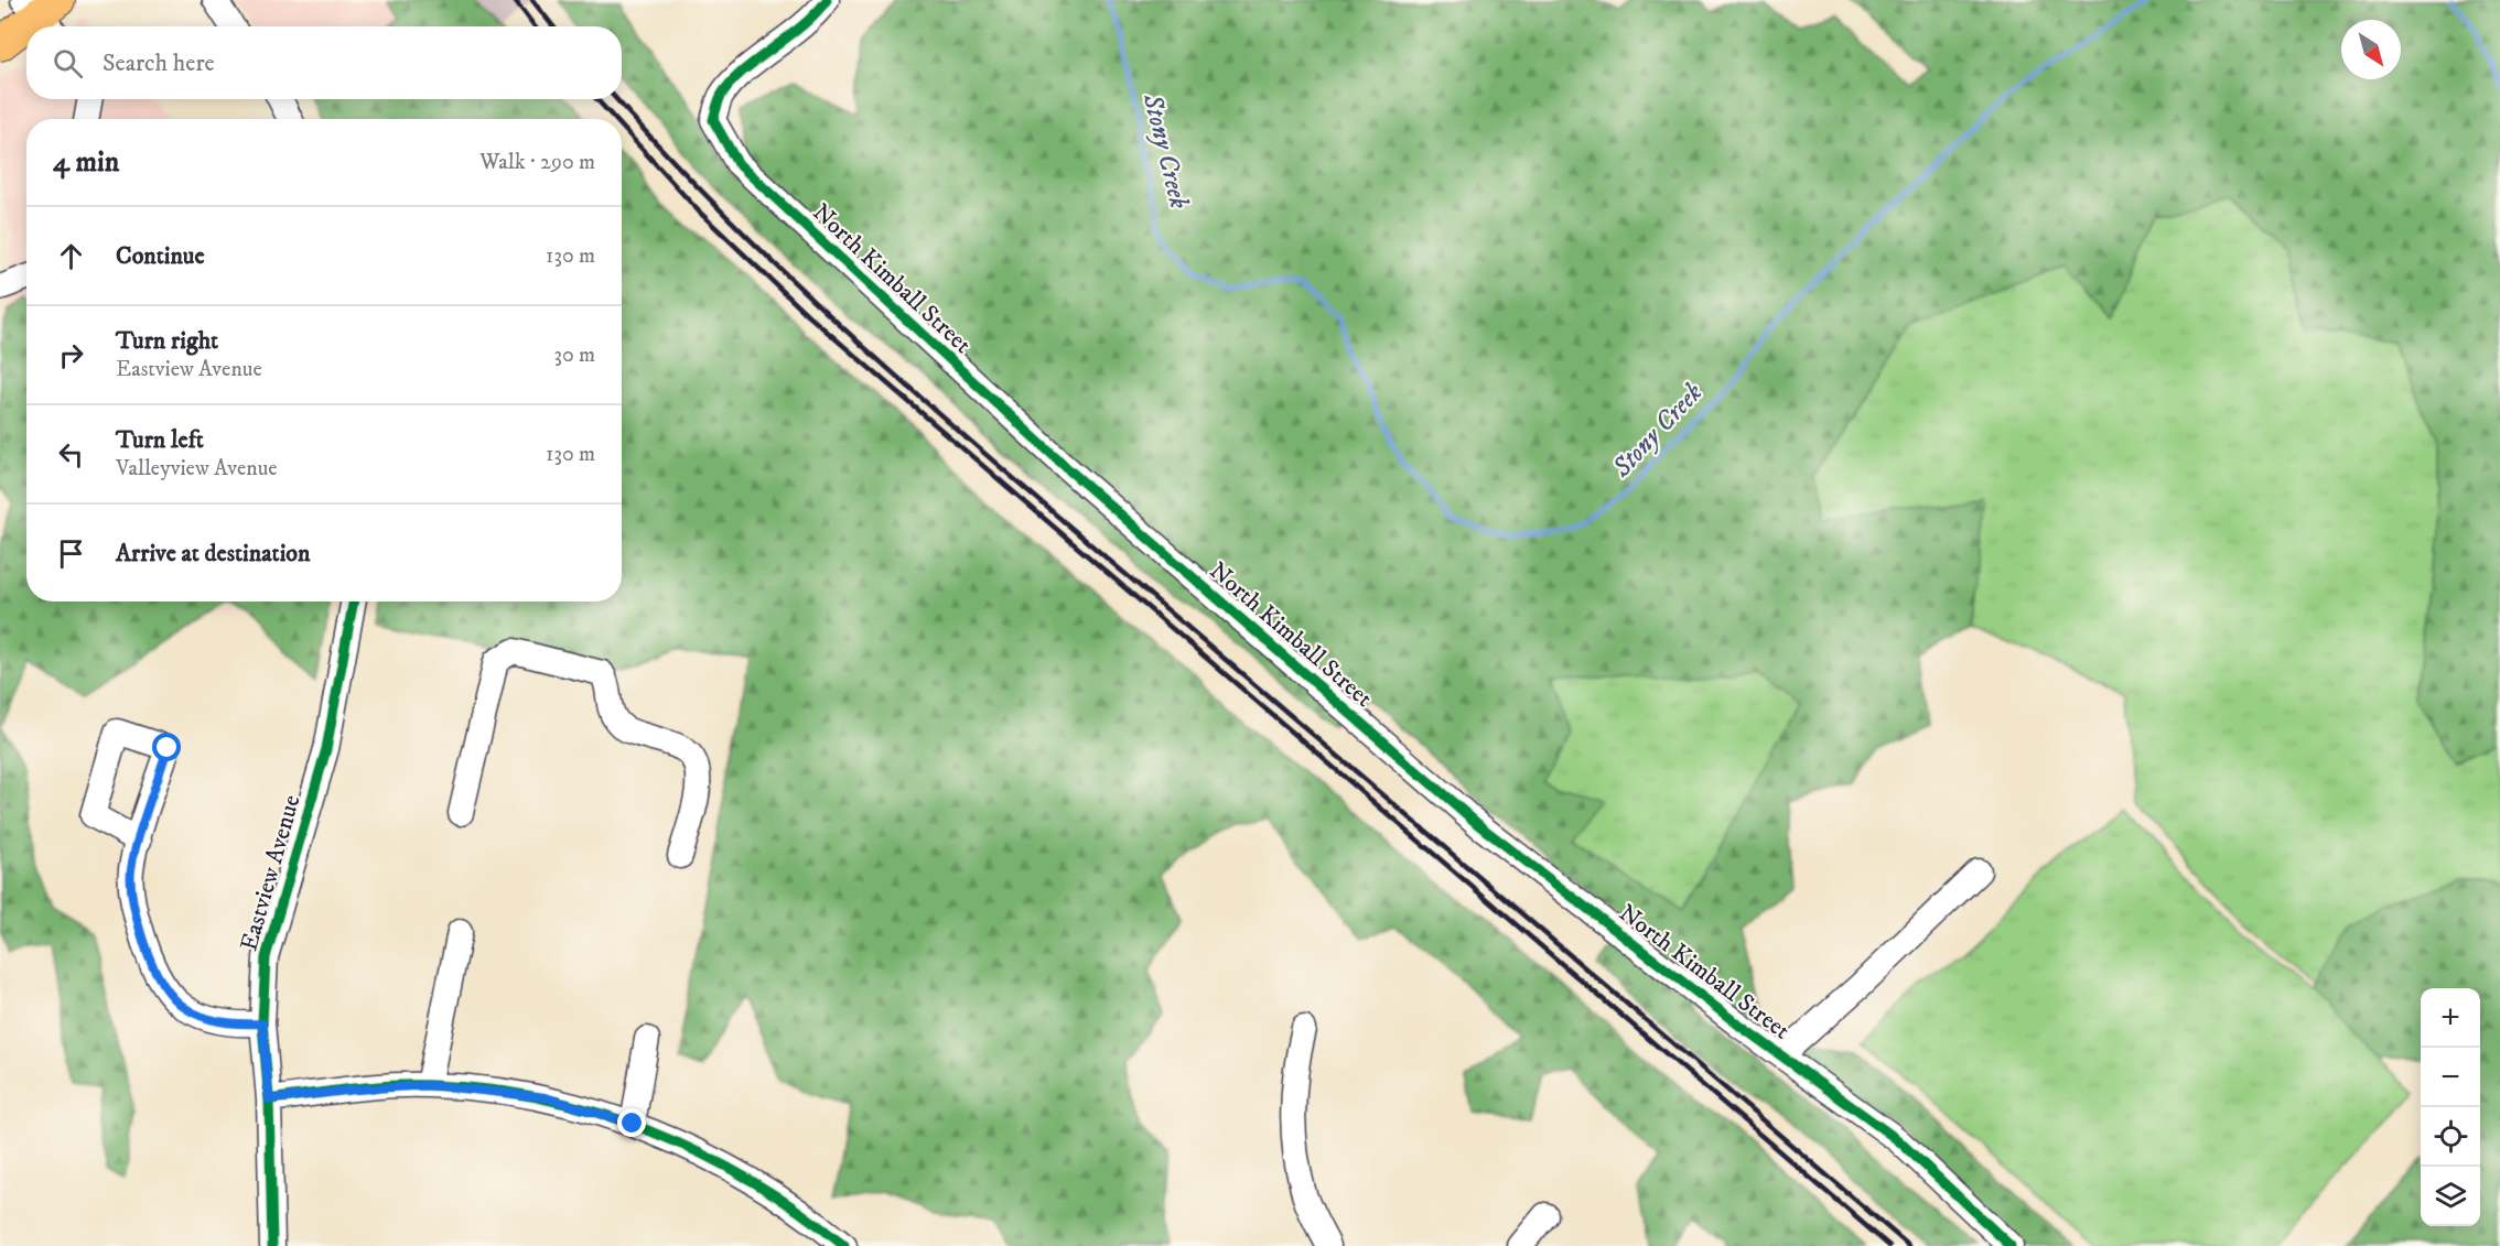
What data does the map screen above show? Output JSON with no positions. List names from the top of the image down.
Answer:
{
  "streets": {
    "street": ["North Kimball Street", "Eastview Avenue"]
  },
  "water": ["Stony Creek"],
  "north": "bottom right",
  "page": {
    "search": "Search here",
    "heading": ["4 min", "Walk · 290 m"],
    "list": [
      ["Continue", "130 m"],
      ["Turn right", "Eastview Avenue", "30 m"],
      ["Turn left", "Valleyview Avenue", "130 m"],
      "Arrive at destination"
    ],
    "map_buttons": ["+", "−"]
  }
}
